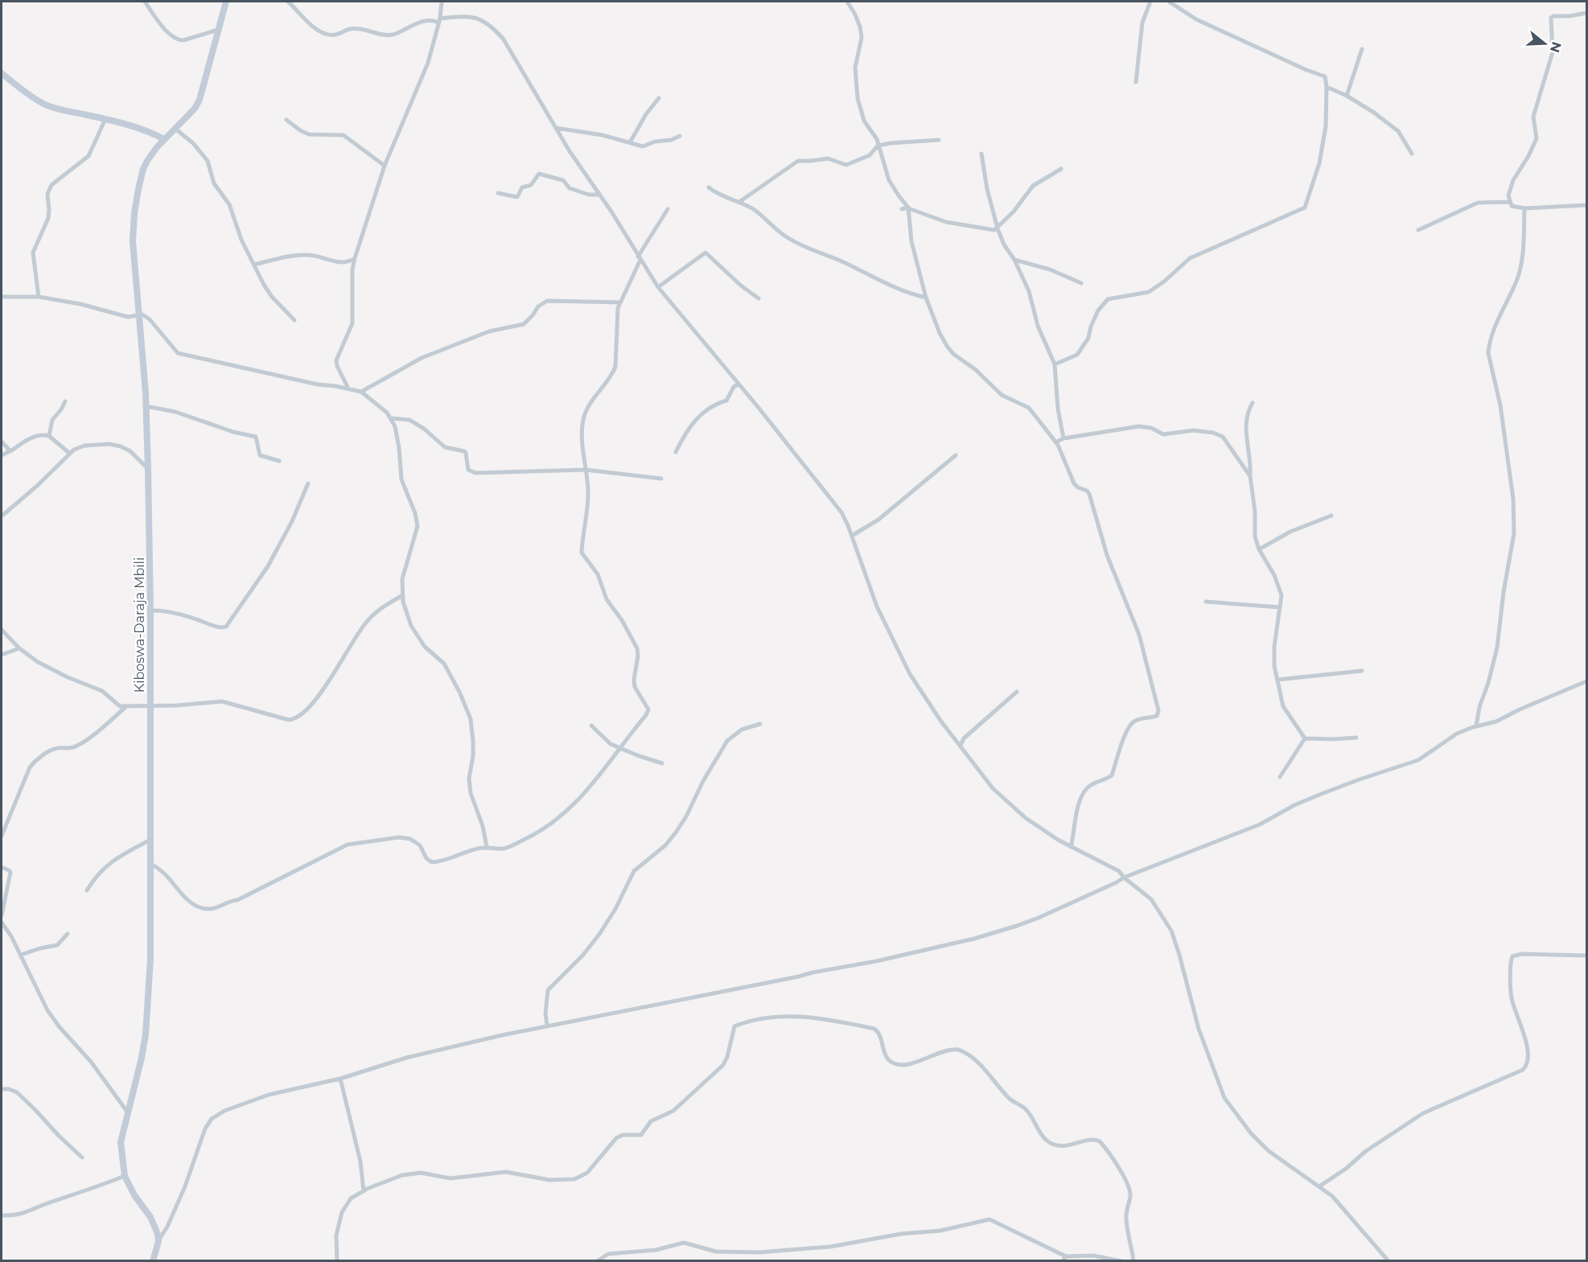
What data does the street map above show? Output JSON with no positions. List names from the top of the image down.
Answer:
{
  "streets": {
    "main road": ["Kiboswa-Daraja Mbili"]
  },
  "north": "right"
}
